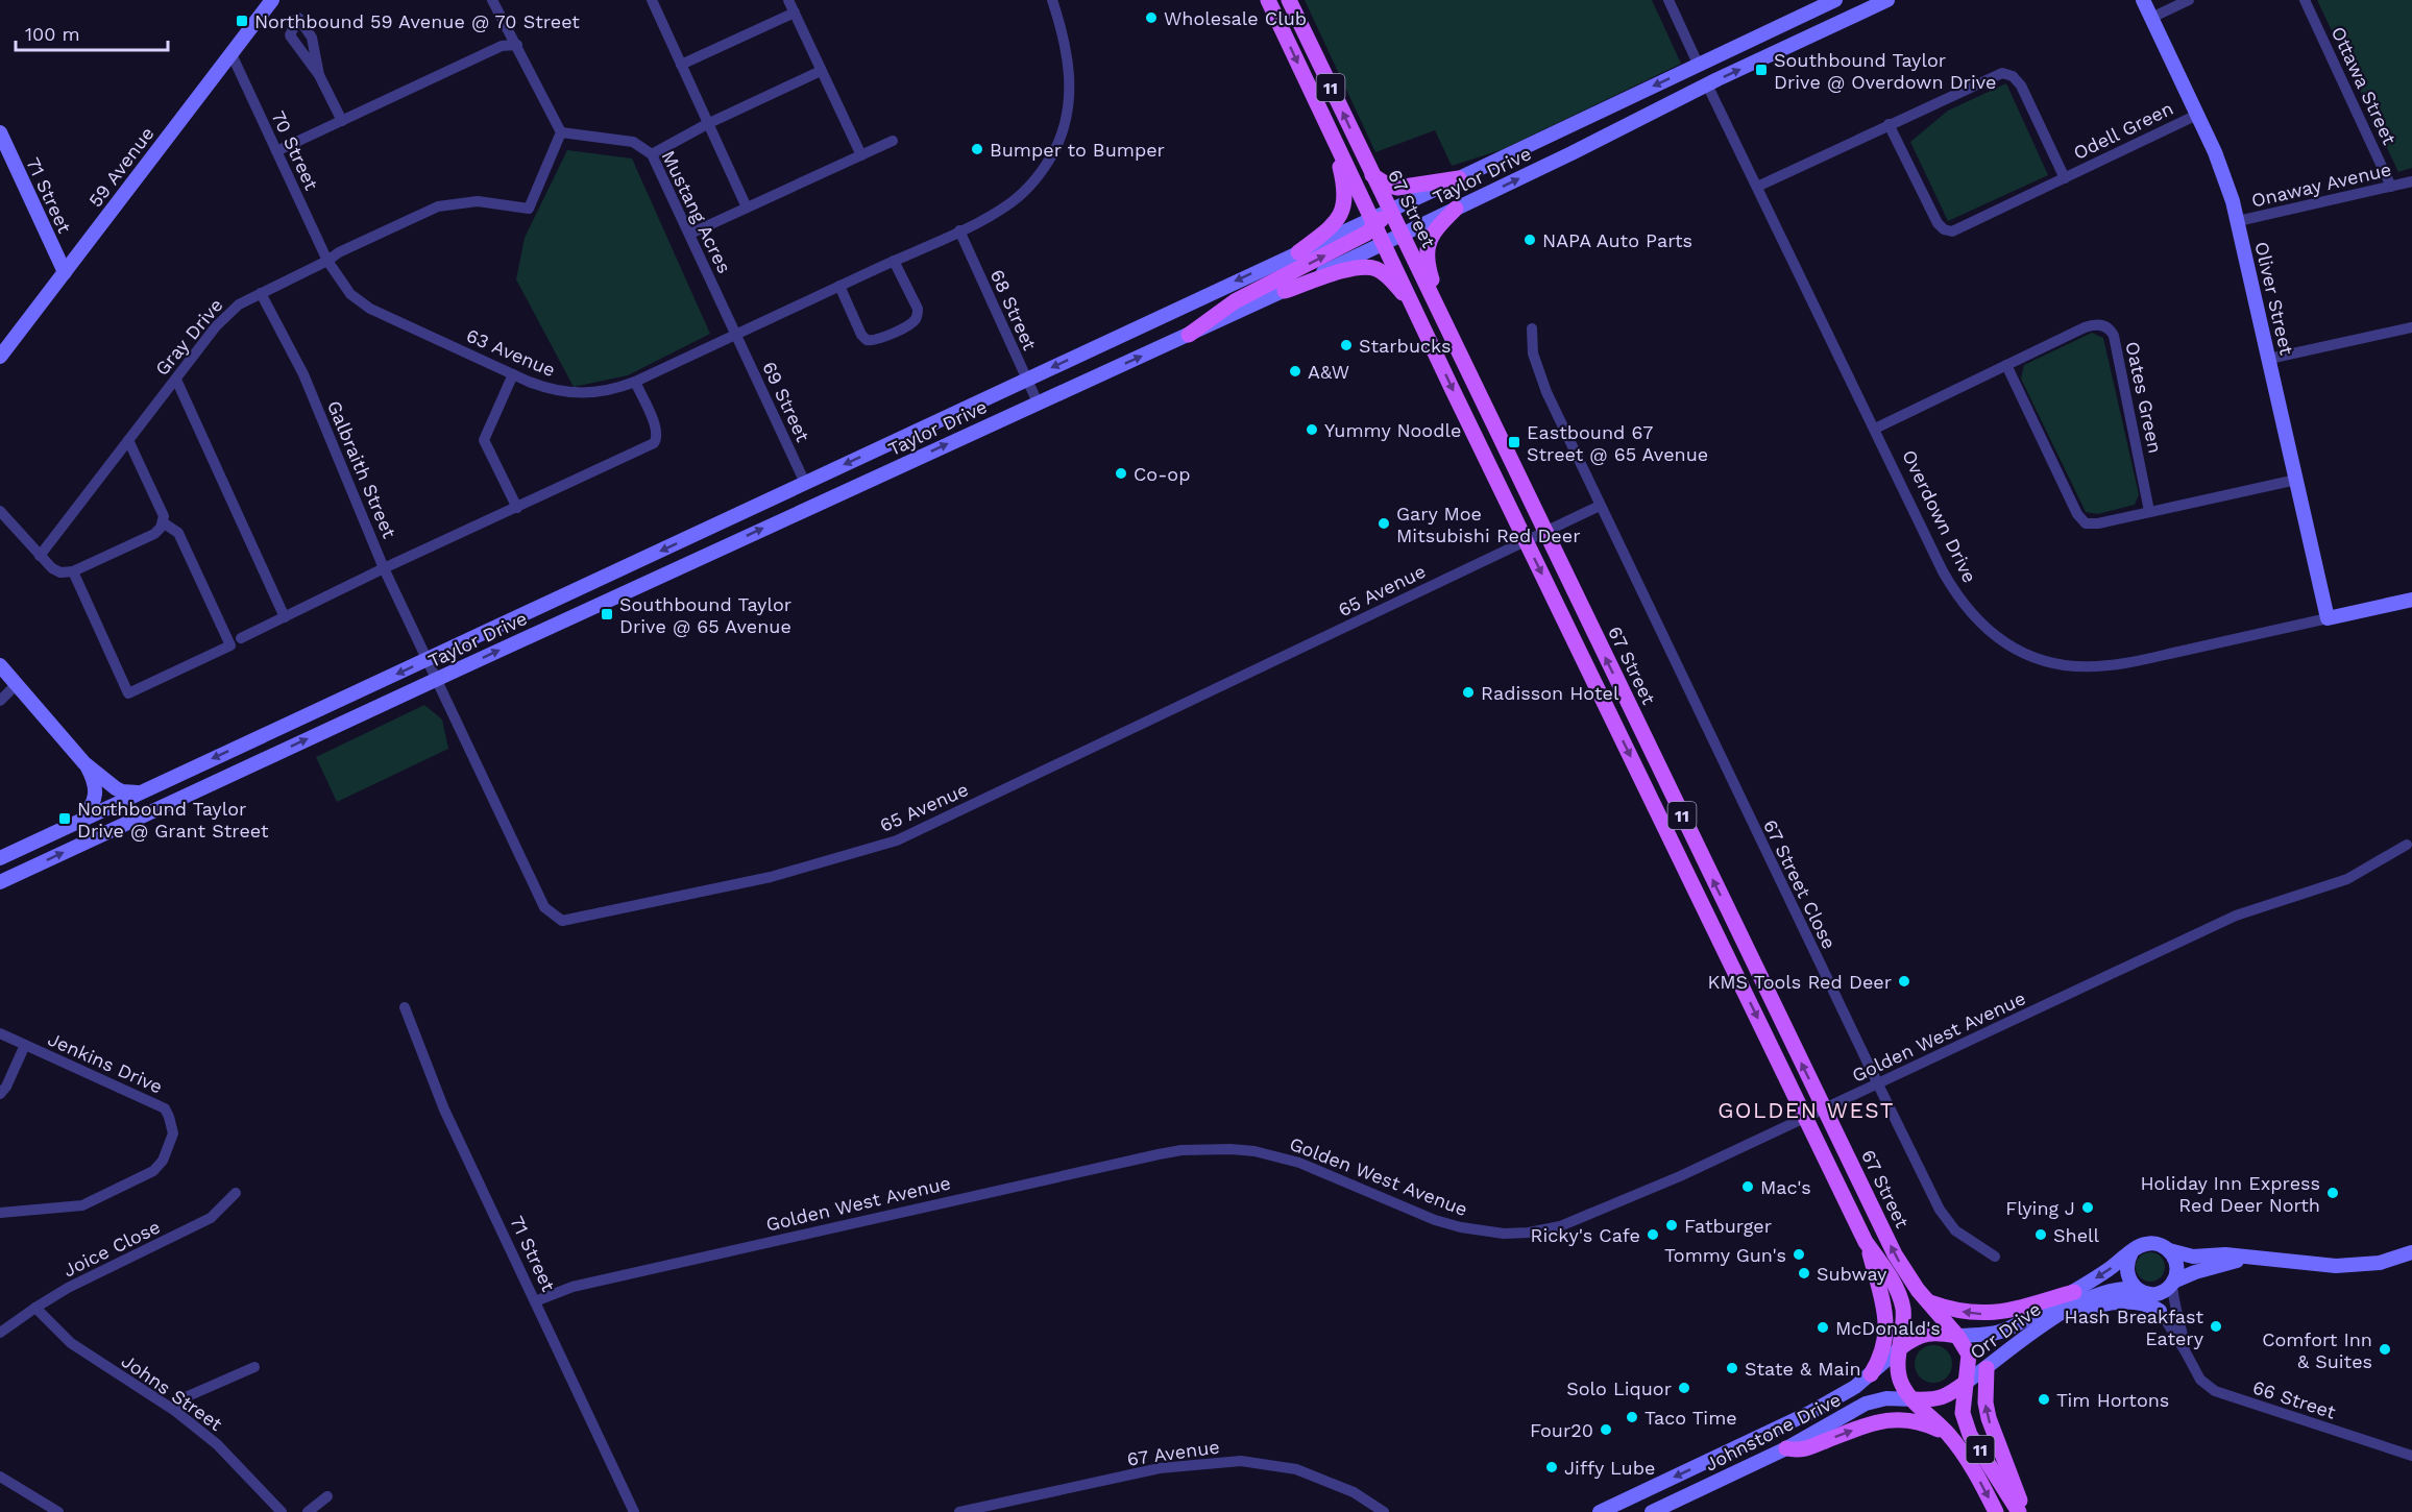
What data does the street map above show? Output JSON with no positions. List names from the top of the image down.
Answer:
{
  "streets": {
    "main road": [
      "11",
      "59 Avenue",
      "Taylor Drive",
      "71 Street",
      "67 Street",
      "Oliver Street",
      "Overdown Drive",
      "Orr Drive",
      "Johnstone Drive"
    ],
    "street": [
      "Ottawa Street",
      "Odell Green",
      "70 Street",
      "Onaway Avenue",
      "Mustang Acres",
      "68 Street",
      "Gray Drive",
      "63 Avenue",
      "Oates Green",
      "69 Street",
      "Galbraith Street",
      "65 Avenue",
      "67 Street Close",
      "Golden West Avenue",
      "Jenkins Drive",
      "Joice Close",
      "Johns Street",
      "66 Street",
      "67 Avenue"
    ]
  },
  "crossings": [
    ["Ottawa Street", "Onaway Avenue"],
    ["11", "Taylor Drive"],
    ["11", "67 Street"],
    ["11", "65 Avenue"],
    ["11", "Golden West Avenue"],
    ["11", "Orr Drive"],
    ["11", "Johnstone Drive"],
    ["Odell Green", "Oliver Street"],
    ["Odell Green", "Overdown Drive"],
    ["70 Street", "59 Avenue"],
    ["70 Street", "Gray Drive"],
    ["70 Street", "63 Avenue"],
    ["59 Avenue", "71 Street"],
    ["Taylor Drive", "67 Street"],
    ["Taylor Drive", "68 Street"],
    ["Taylor Drive", "69 Street"],
    ["Taylor Drive", "Galbraith Street"],
    ["Taylor Drive", "Overdown Drive"],
    ["Taylor Drive", "65 Avenue"],
    ["Onaway Avenue", "Oliver Street"],
    ["71 Street", "Golden West Avenue"],
    ["67 Street", "65 Avenue"],
    ["67 Street", "Golden West Avenue"],
    ["67 Street", "Orr Drive"],
    ["67 Street", "Johnstone Drive"],
    ["Mustang Acres", "63 Avenue"],
    ["Mustang Acres", "69 Street"],
    ["Oliver Street", "Overdown Drive"],
    ["68 Street", "63 Avenue"],
    ["Gray Drive", "63 Avenue"],
    ["Gray Drive", "Galbraith Street"],
    ["63 Avenue", "69 Street"],
    ["Oates Green", "Overdown Drive"],
    ["Galbraith Street", "65 Avenue"],
    ["67 Street Close", "Golden West Avenue"],
    ["Joice Close", "Johns Street"],
    ["Orr Drive", "66 Street"],
    ["Orr Drive", "Johnstone Drive"]
  ],
  "districts": ["GOLDEN WEST"],
  "places": {
    "other": [
      "Wholesale Club",
      "Bumper to Bumper",
      "NAPA Auto Parts",
      "Starbucks",
      "A&W",
      "Yummy Noodle",
      "Co-op",
      "Gary Moe Mitsubishi Red Deer",
      "Radisson Hotel",
      "KMS Tools Red Deer",
      "Mac's",
      "Holiday Inn Express Red Deer North",
      "Flying J",
      "Fatburger",
      "Ricky's Cafe",
      "Shell",
      "Tommy Gun's",
      "Subway",
      "Hash Breakfast Eatery",
      "McDonald's",
      "Comfort Inn & Suites",
      "State & Main",
      "Solo Liquor",
      "Tim Hortons",
      "Taco Time",
      "Four20",
      "Jiffy Lube"
    ],
    "transit": [
      "Northbound 59 Avenue @ 70 Street",
      "Southbound Taylor Drive @ Overdown Drive",
      "Eastbound 67 Street @ 65 Avenue",
      "Southbound Taylor Drive @ 65 Avenue",
      "Northbound Taylor Drive @ Grant Street"
    ]
  },
  "scale_bar": "100 m"
}
